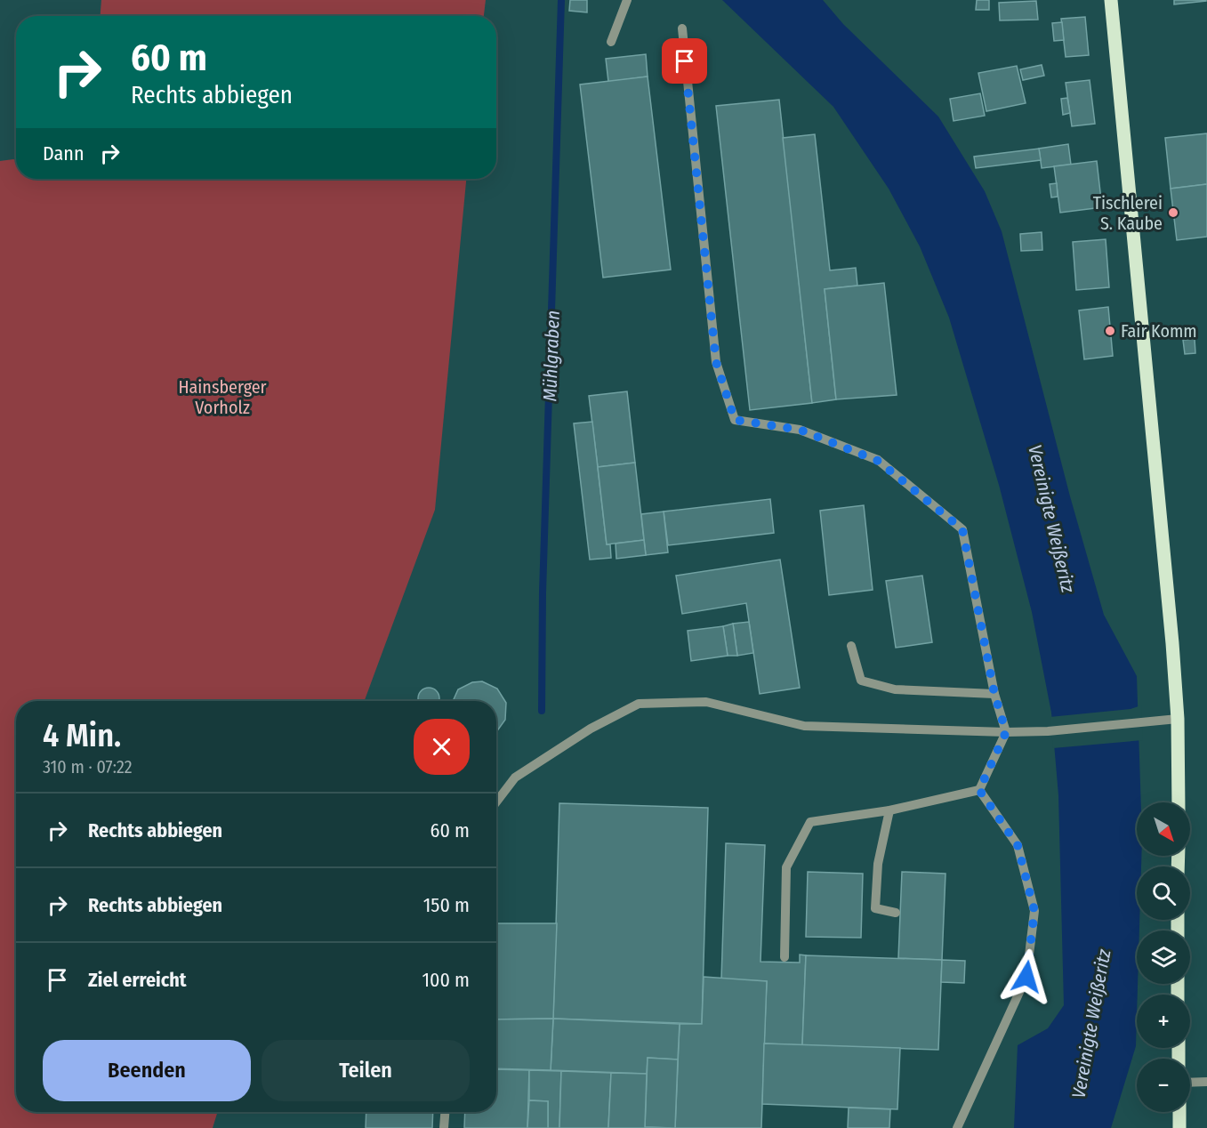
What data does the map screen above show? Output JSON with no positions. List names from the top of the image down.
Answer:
{
  "water": ["Mühlgraben", "Vereinigte Weißeritz"],
  "parks": ["Hainsberger Vorholz"],
  "places": ["Tischlerei S. Kaube", "Fair Komm"],
  "north": "bottom right",
  "page": {
    "turn": ["60 m", "Rechts abbiegen"],
    "then": "Dann",
    "heading": ["4 Min.", "310 m · 07:22"],
    "list": [
      {
        "name": "Rechts abbiegen",
        "value": "60 m"
      },
      {
        "name": "Rechts abbiegen",
        "value": "150 m"
      },
      {
        "name": "Ziel erreicht",
        "value": "100 m"
      }
    ],
    "map_buttons": ["+", "−"],
    "buttons": ["Beenden", "Teilen"]
  }
}
